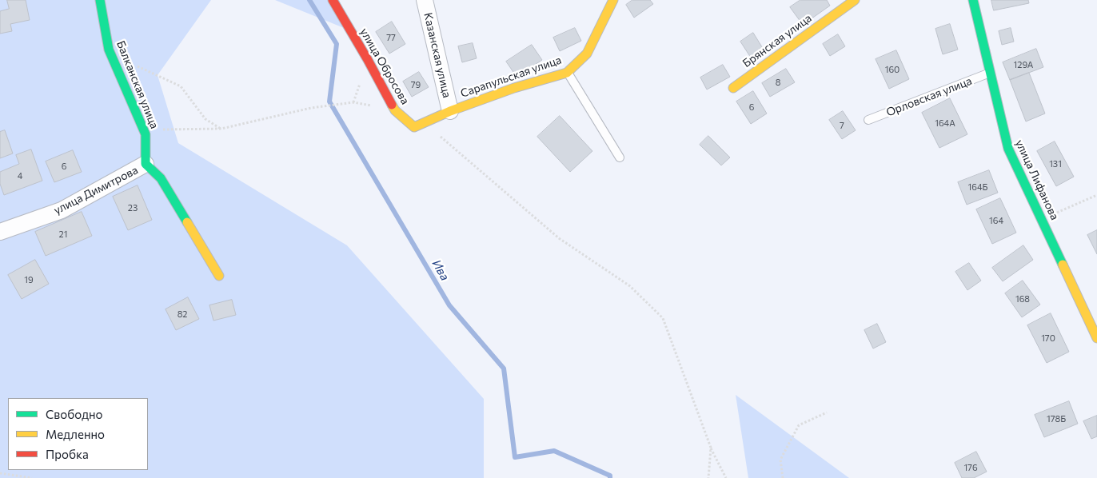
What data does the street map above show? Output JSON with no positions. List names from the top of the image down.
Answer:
{
  "streets": {
    "street": [
      "Брянская улица",
      "Казанская улица",
      "улица Обросова",
      "Сарапульская улица",
      "Балканская улица",
      "улица Лифанова",
      "улица Димитрова"
    ],
    "lane": ["Орловская улица"]
  },
  "crossings": [
    ["Казанская улица", "Сарапульская улица"],
    ["Балканская улица", "улица Димитрова"],
    ["Орловская улица", "улица Лифанова"]
  ],
  "water": ["Ива"],
  "house_numbers": [
    "77",
    "129А",
    "160",
    "8",
    "79",
    "6",
    "164А",
    "7",
    "131",
    "6",
    "4",
    "164Б",
    "23",
    "164",
    "21",
    "19",
    "168",
    "82",
    "170",
    "178Б",
    "176"
  ],
  "legend": ["Свободно", "Медленно", "Пробка"]
}
